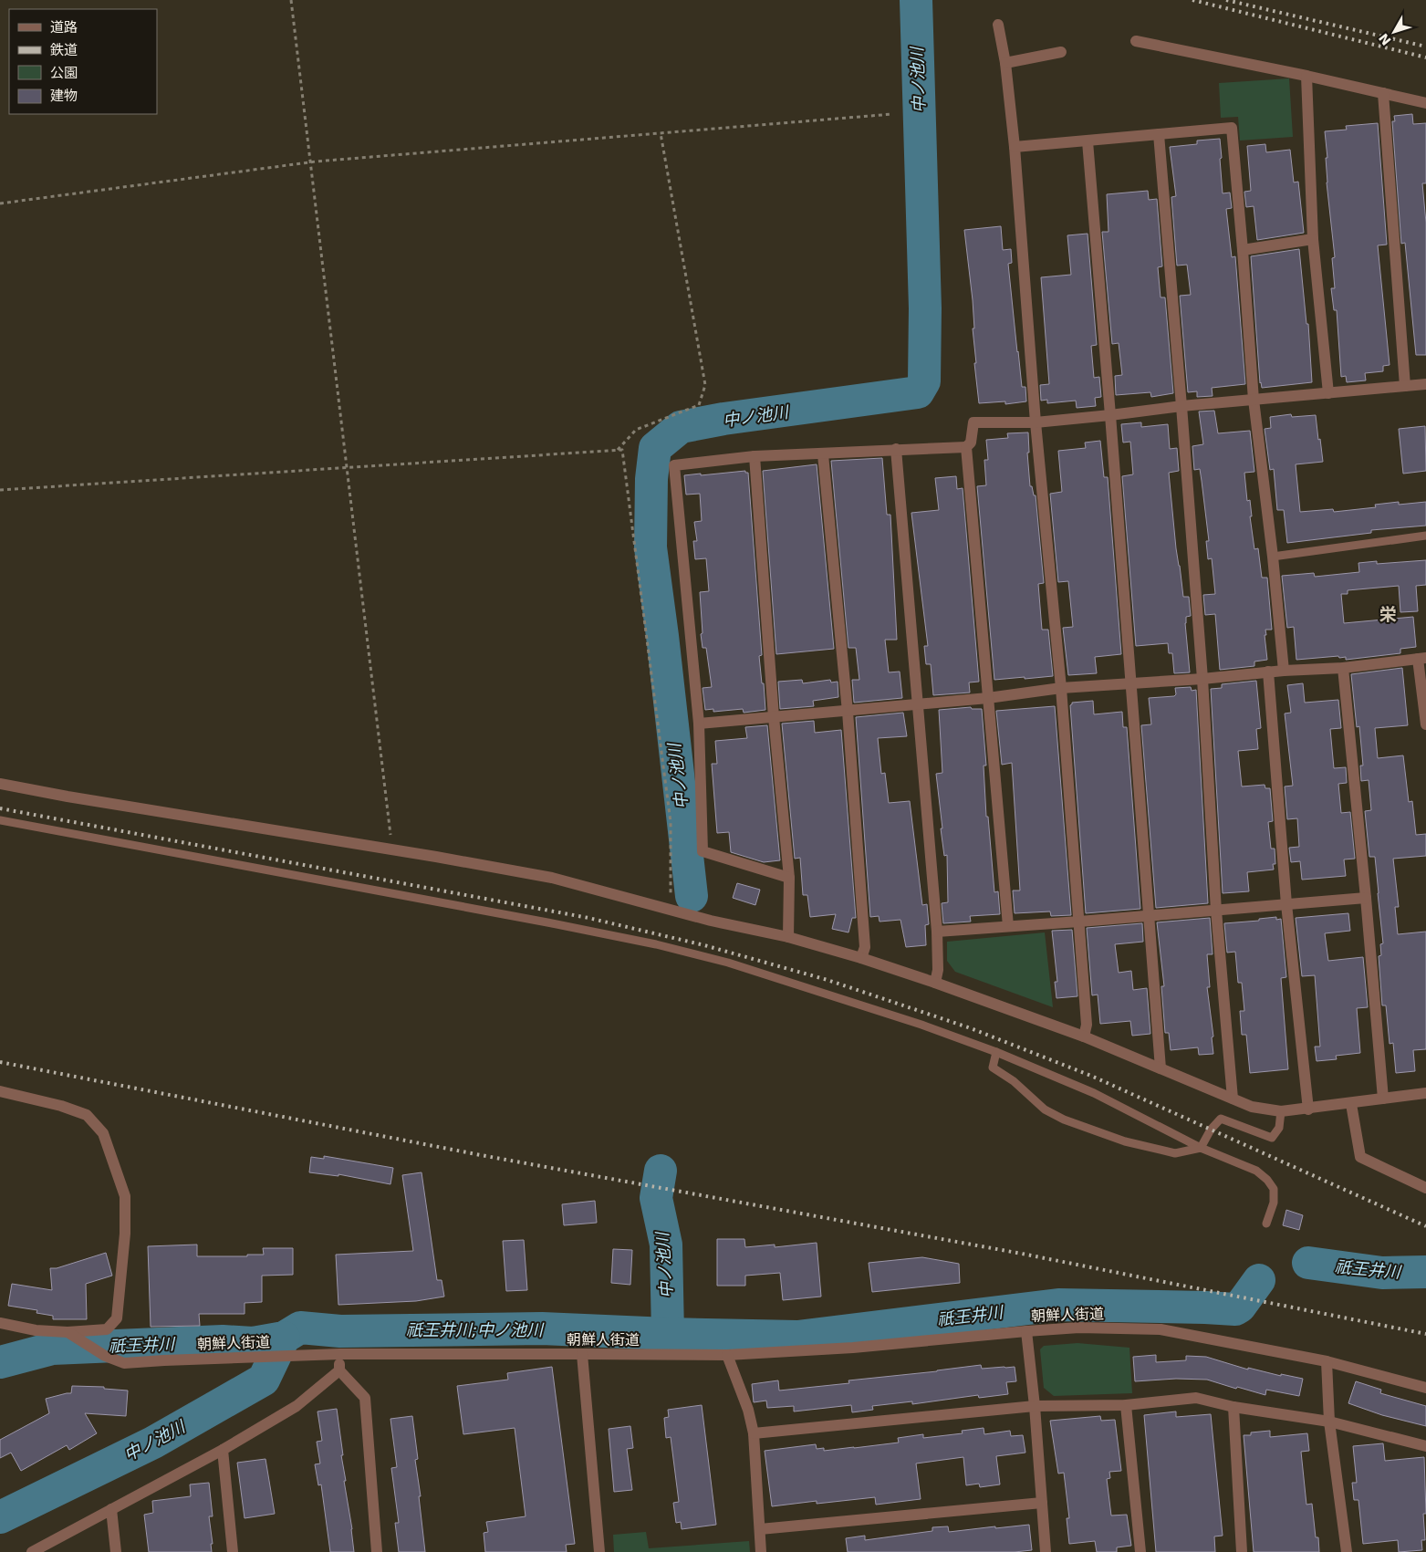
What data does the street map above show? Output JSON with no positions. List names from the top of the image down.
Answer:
{
  "streets": {
    "street": ["朝鮮人街道"]
  },
  "districts": ["栄"],
  "water": ["中ノ池川", "祇王井川", "祇王井川;中ノ池川"],
  "legend": [
    "道路",
    "鉄道",
    "公園",
    "建物"
  ],
  "north": "bottom left"
}
